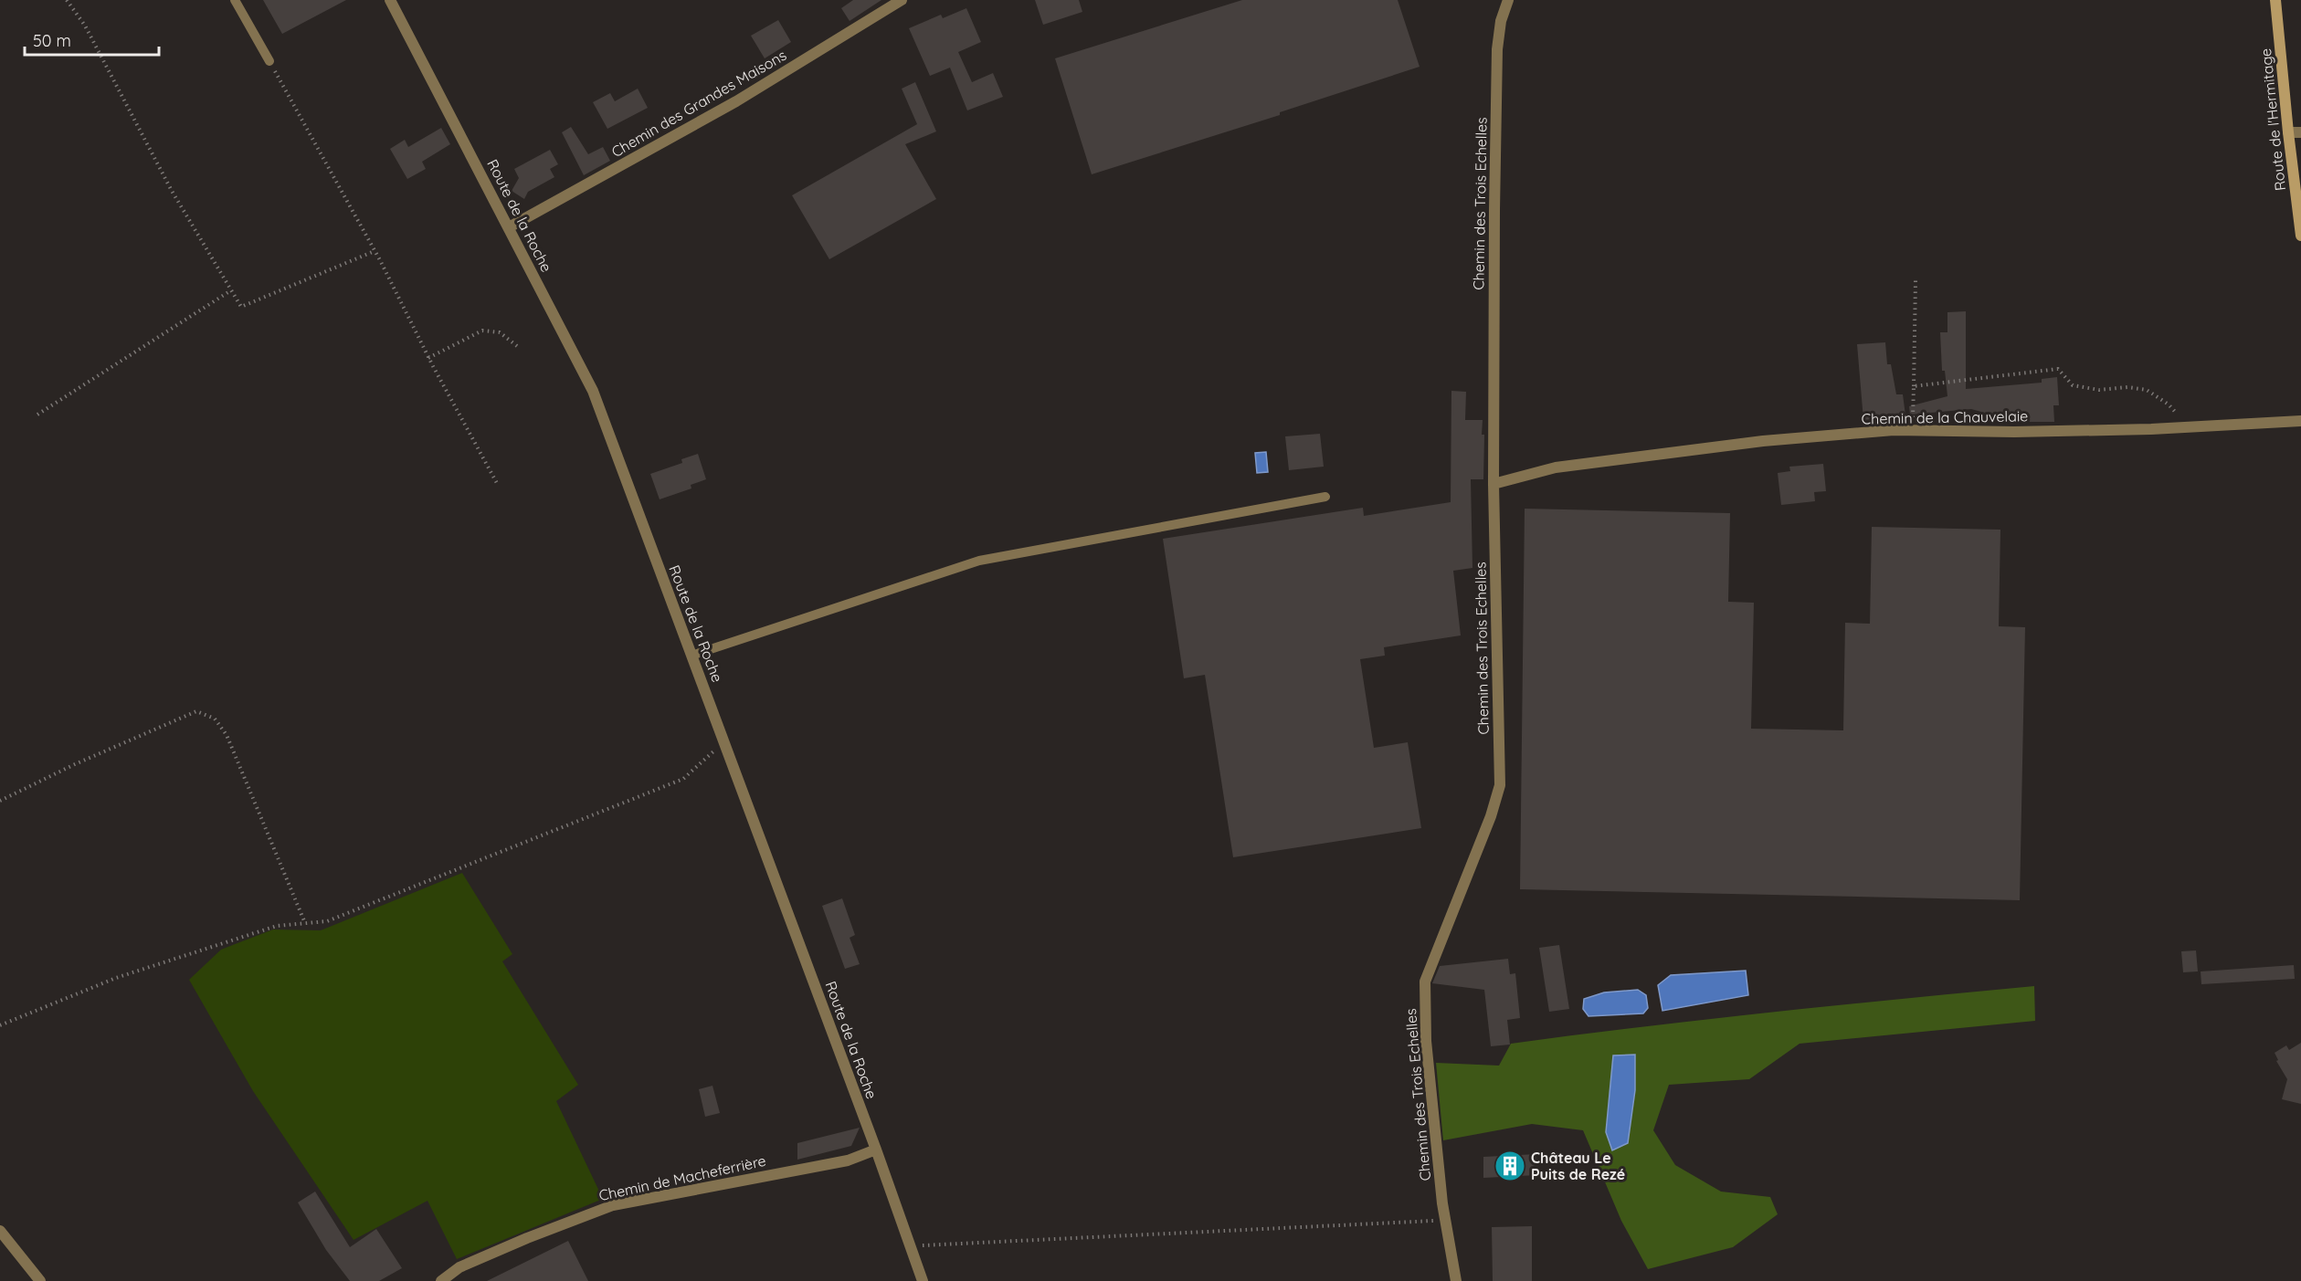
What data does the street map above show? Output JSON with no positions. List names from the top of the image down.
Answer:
{
  "streets": {
    "street": [
      "Chemin des Grandes Maisons",
      "Route de l'Hermitage",
      "Chemin des Trois Echelles",
      "Route de la Roche",
      "Chemin de la Chauvelaie",
      "Chemin de Macheferrière"
    ]
  },
  "crossings": [
    ["Chemin des Grandes Maisons", "Route de la Roche"],
    ["Chemin des Trois Echelles", "Chemin de la Chauvelaie"],
    ["Route de la Roche", "Chemin de Macheferrière"]
  ],
  "places": {
    "building": ["Château Le Puits de Rezé"]
  },
  "scale_bar": "50 m"
}
